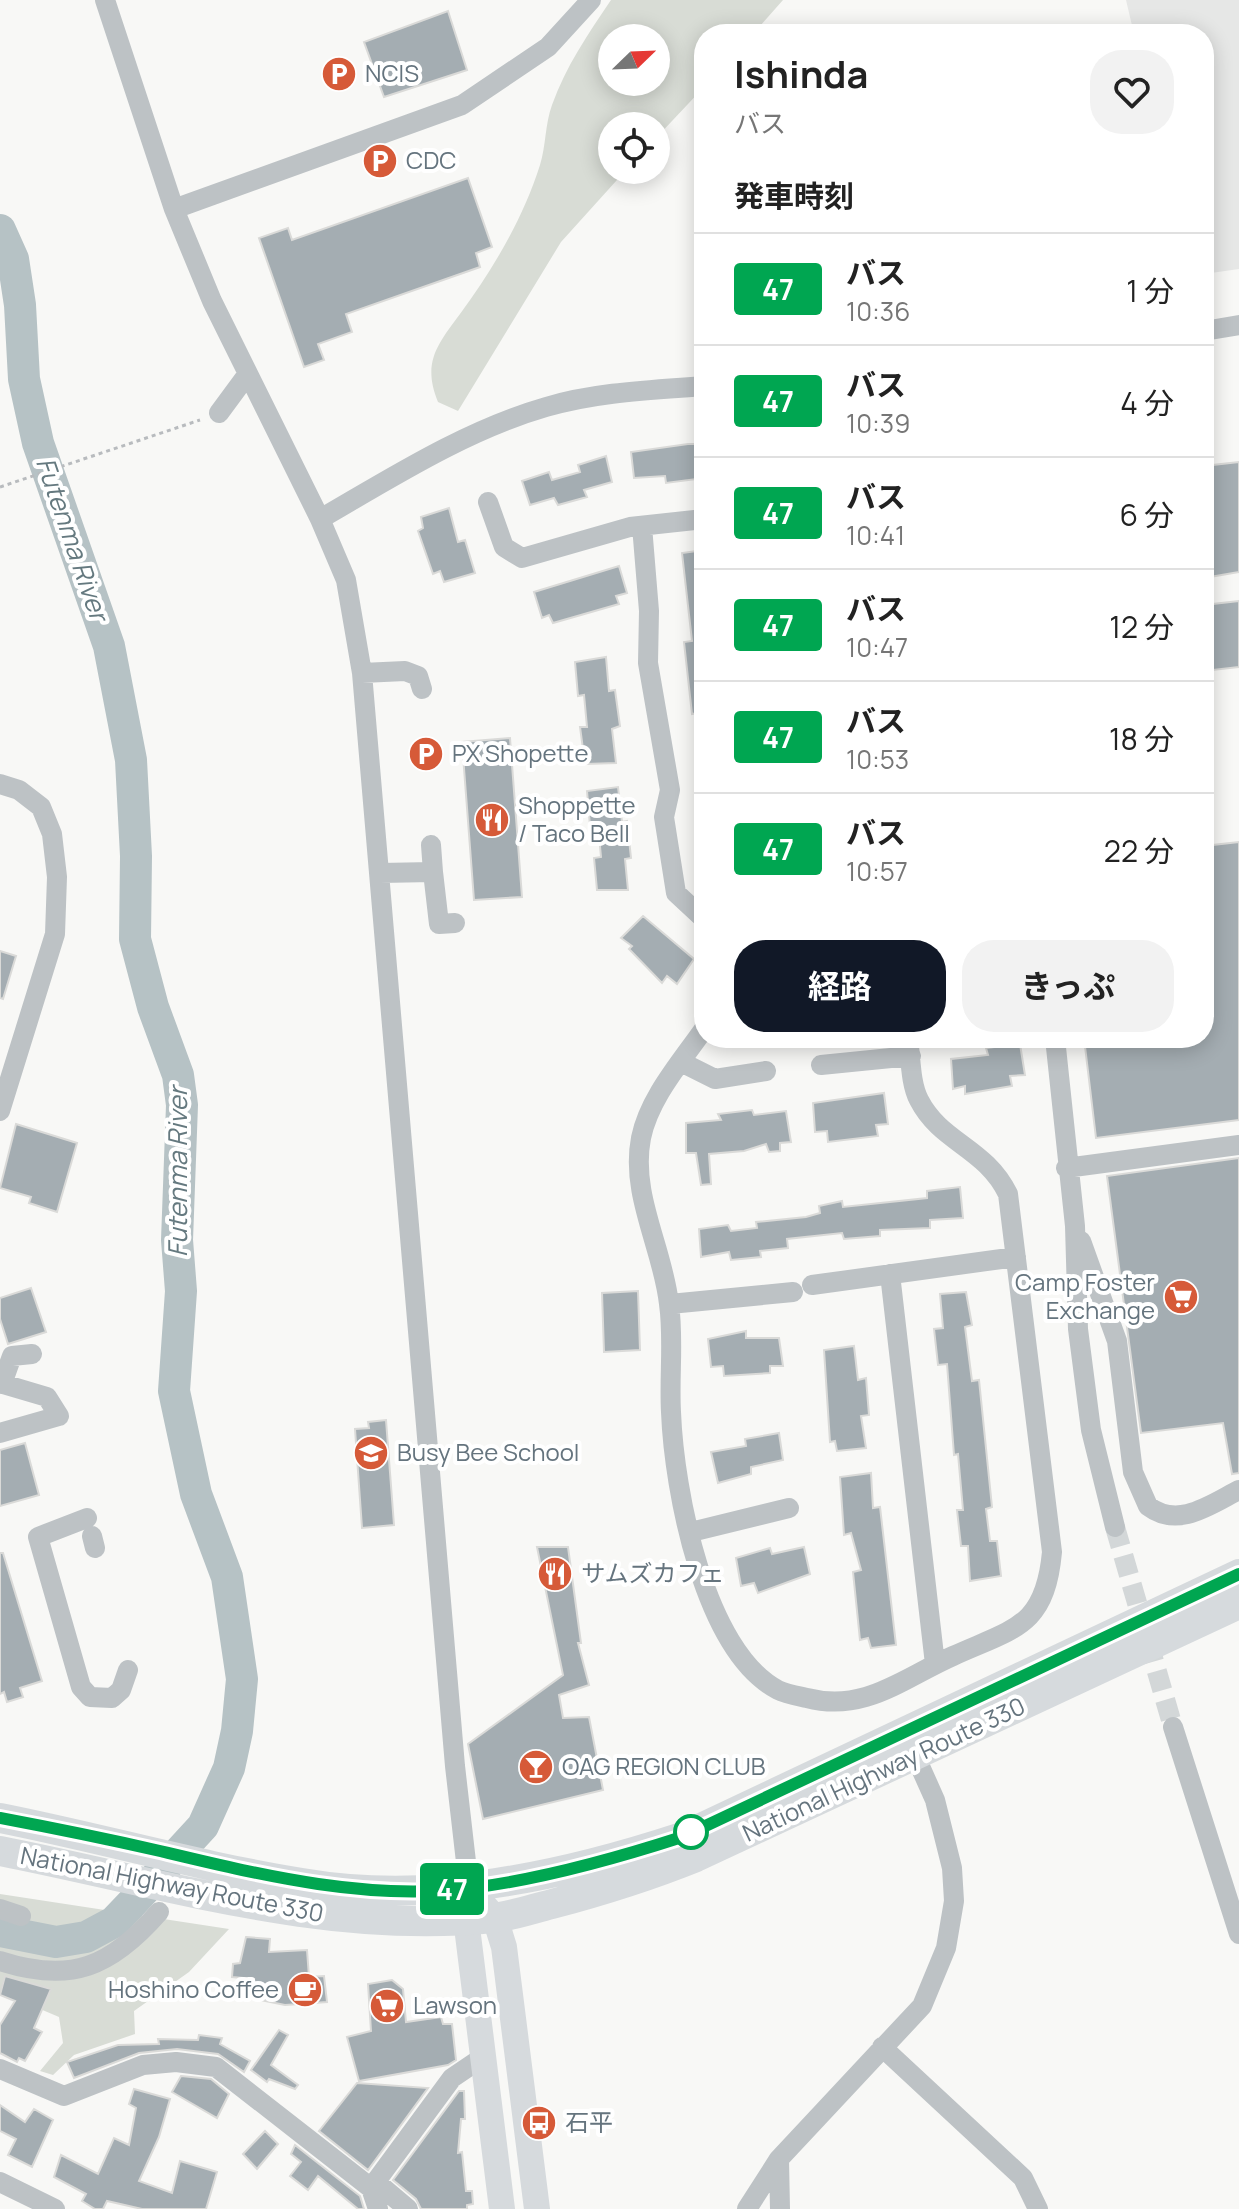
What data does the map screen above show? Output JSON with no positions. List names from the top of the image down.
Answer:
{
  "streets": {
    "highway": ["National Highway Route 330"]
  },
  "water": ["Futenma River"],
  "places": {
    "parking": ["NCIS", "CDC", "PX Shopette"],
    "restaurant": ["Shoppette / Taco Bell", "サムズカフェ"],
    "supermarket": ["Camp Foster Exchange", "Lawson"],
    "school or university": ["Busy Bee School"],
    "bar": ["OAG REGION CLUB"],
    "cafe": ["Hoshino Coffee"],
    "bus stop": ["石平"]
  },
  "lines": ["bus line 47"],
  "north": "top right",
  "page": {
    "on_map": "47",
    "heading": [
      ["Ishinda", "バス"],
      "発車時刻"
    ],
    "list": [
      {
        "mark": "47",
        "name": "バス",
        "note": "10:36",
        "value": "1 分"
      },
      {
        "mark": "47",
        "name": "バス",
        "note": "10:39",
        "value": "4 分"
      },
      {
        "mark": "47",
        "name": "バス",
        "note": "10:41",
        "value": "6 分"
      },
      {
        "mark": "47",
        "name": "バス",
        "note": "10:47",
        "value": "12 分"
      },
      {
        "mark": "47",
        "name": "バス",
        "note": "10:53",
        "value": "18 分"
      },
      {
        "mark": "47",
        "name": "バス",
        "note": "10:57",
        "value": "22 分"
      }
    ],
    "buttons": ["経路", "きっぷ"]
  }
}
